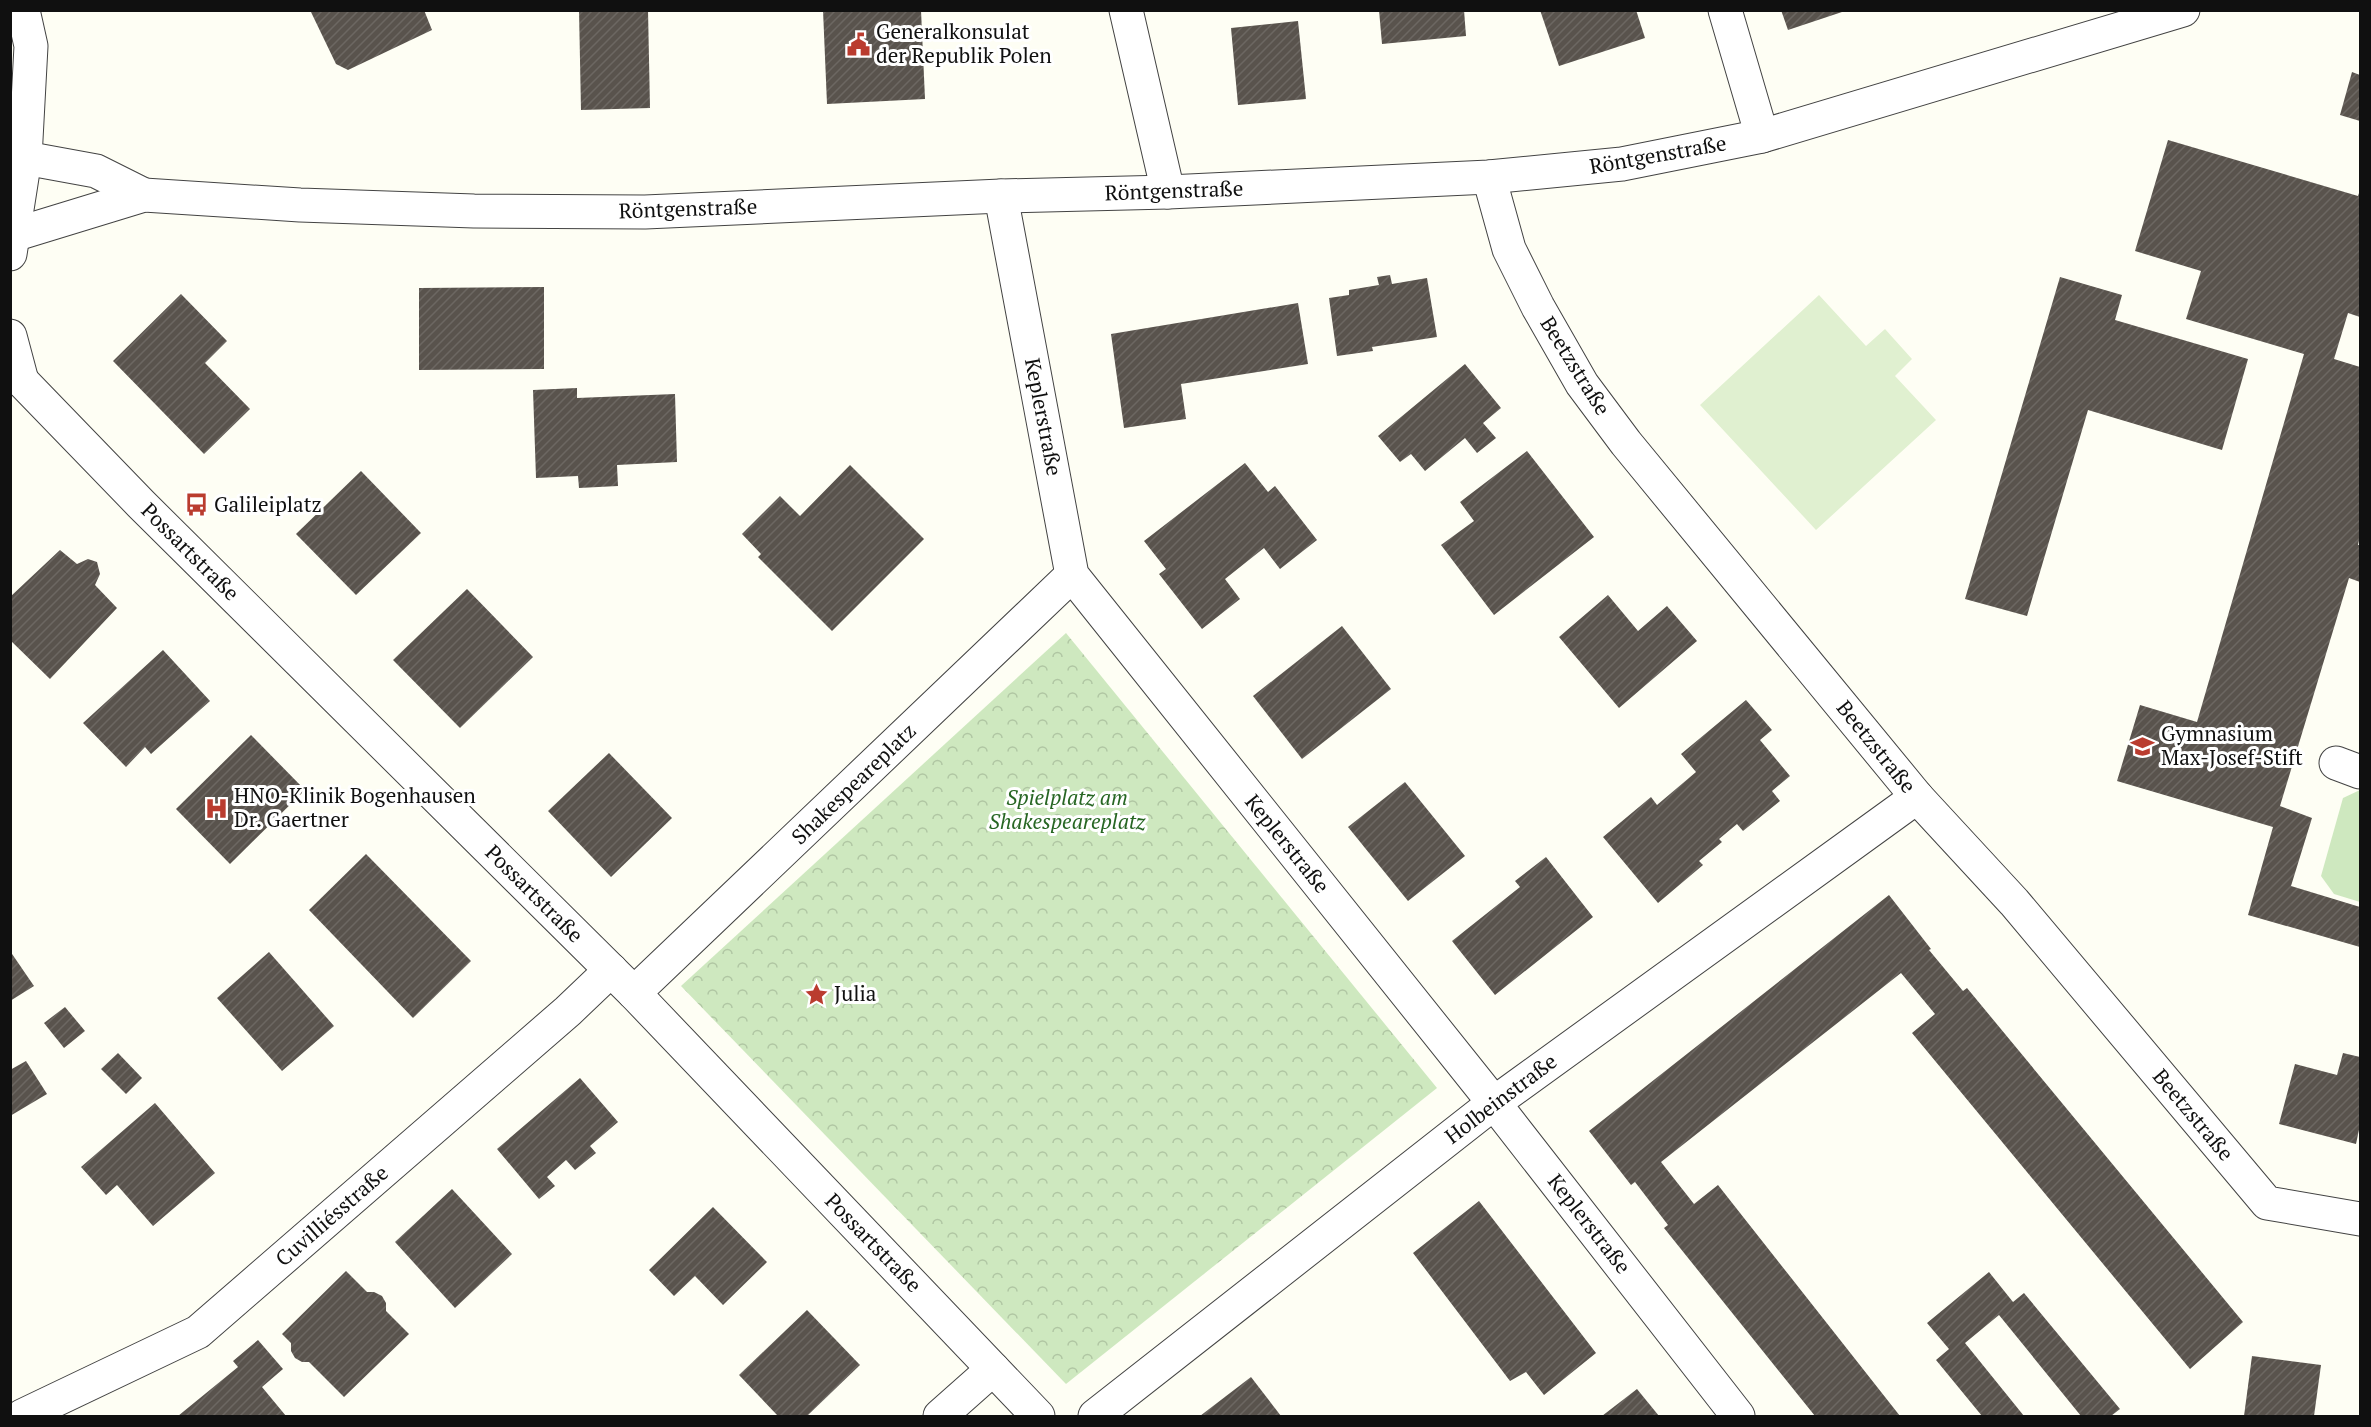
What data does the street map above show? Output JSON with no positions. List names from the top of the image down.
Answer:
{
  "streets": {
    "street": [
      "Röntgenstraße",
      "Beetzstraße",
      "Keplerstraße",
      "Possartstraße",
      "Shakespeareplatz",
      "Holbeinstraße",
      "Cuvilliésstraße"
    ]
  },
  "crossings": [
    ["Röntgenstraße", "Beetzstraße"],
    ["Röntgenstraße", "Keplerstraße"],
    ["Beetzstraße", "Holbeinstraße"],
    ["Keplerstraße", "Shakespeareplatz"],
    ["Keplerstraße", "Holbeinstraße"],
    ["Possartstraße", "Shakespeareplatz"],
    ["Possartstraße", "Cuvilliésstraße"]
  ],
  "parks": ["Spielplatz am Shakespeareplatz"],
  "places": {
    "public building": ["Generalkonsulat der Republik Polen"],
    "bus stop": ["Galileiplatz"],
    "school or university": ["Gymnasium Max-Josef-Stift"],
    "hospital": ["HNO-Klinik Bogenhausen Dr. Gaertner"],
    "place": ["Julia"]
  }
}
